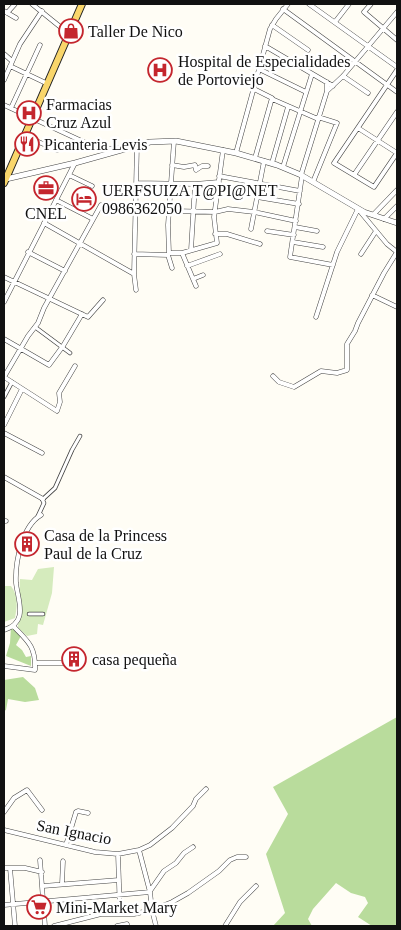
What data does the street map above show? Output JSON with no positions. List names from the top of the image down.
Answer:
{
  "streets": {
    "street": ["San Ignacio"]
  },
  "places": {
    "shop": ["Taller De Nico"],
    "hospital": ["Hospital de Especialidades de Portoviejo", "Farmacias Cruz Azul"],
    "restaurant": ["Picanteria Levis"],
    "office": ["CNEL"],
    "hotel": ["UERFSUIZA T@PI@NET 0986362050"],
    "building": ["Casa de la Princess Paul de la Cruz", "casa pequeña"],
    "supermarket": ["Mini-Market Mary"]
  }
}
